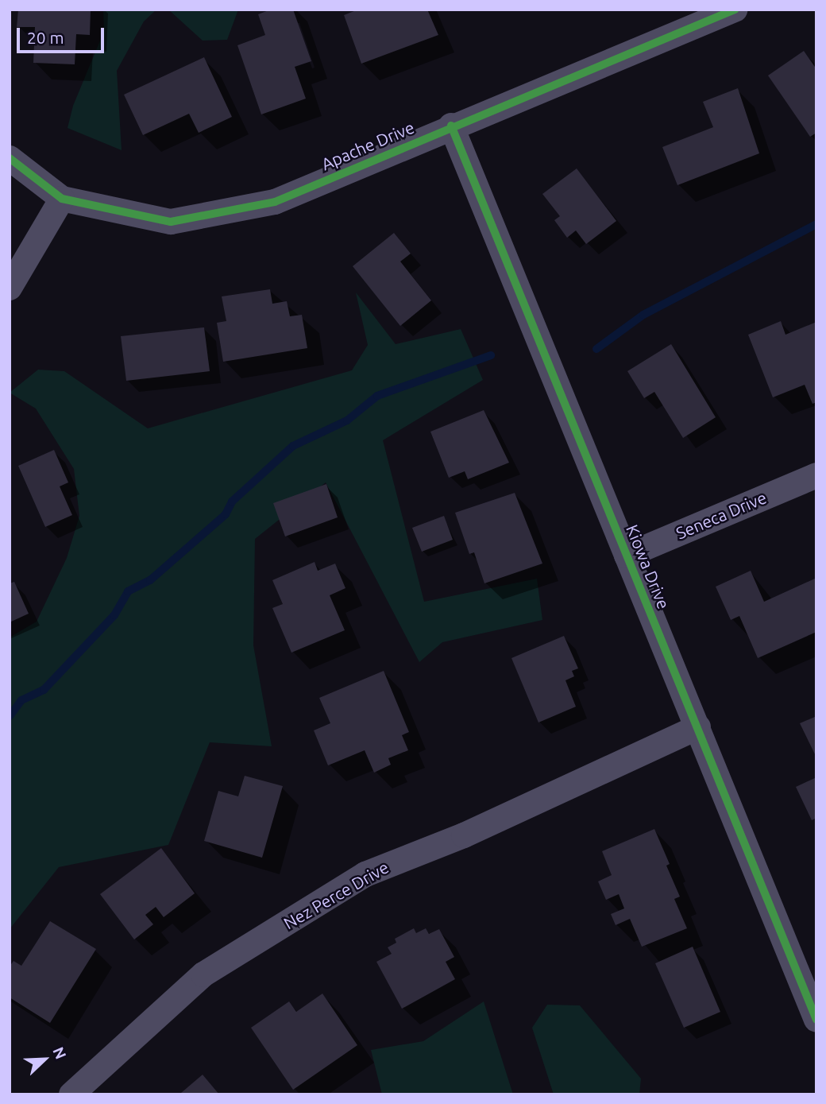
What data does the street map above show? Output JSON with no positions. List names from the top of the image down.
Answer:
{
  "streets": {
    "street": [
      "Apache Drive",
      "Seneca Drive",
      "Kiowa Drive",
      "Nez Perce Drive"
    ]
  },
  "crossings": [
    ["Apache Drive", "Kiowa Drive"],
    ["Seneca Drive", "Kiowa Drive"],
    ["Kiowa Drive", "Nez Perce Drive"]
  ],
  "scale_bar": "20 m",
  "north": "top right"
}
